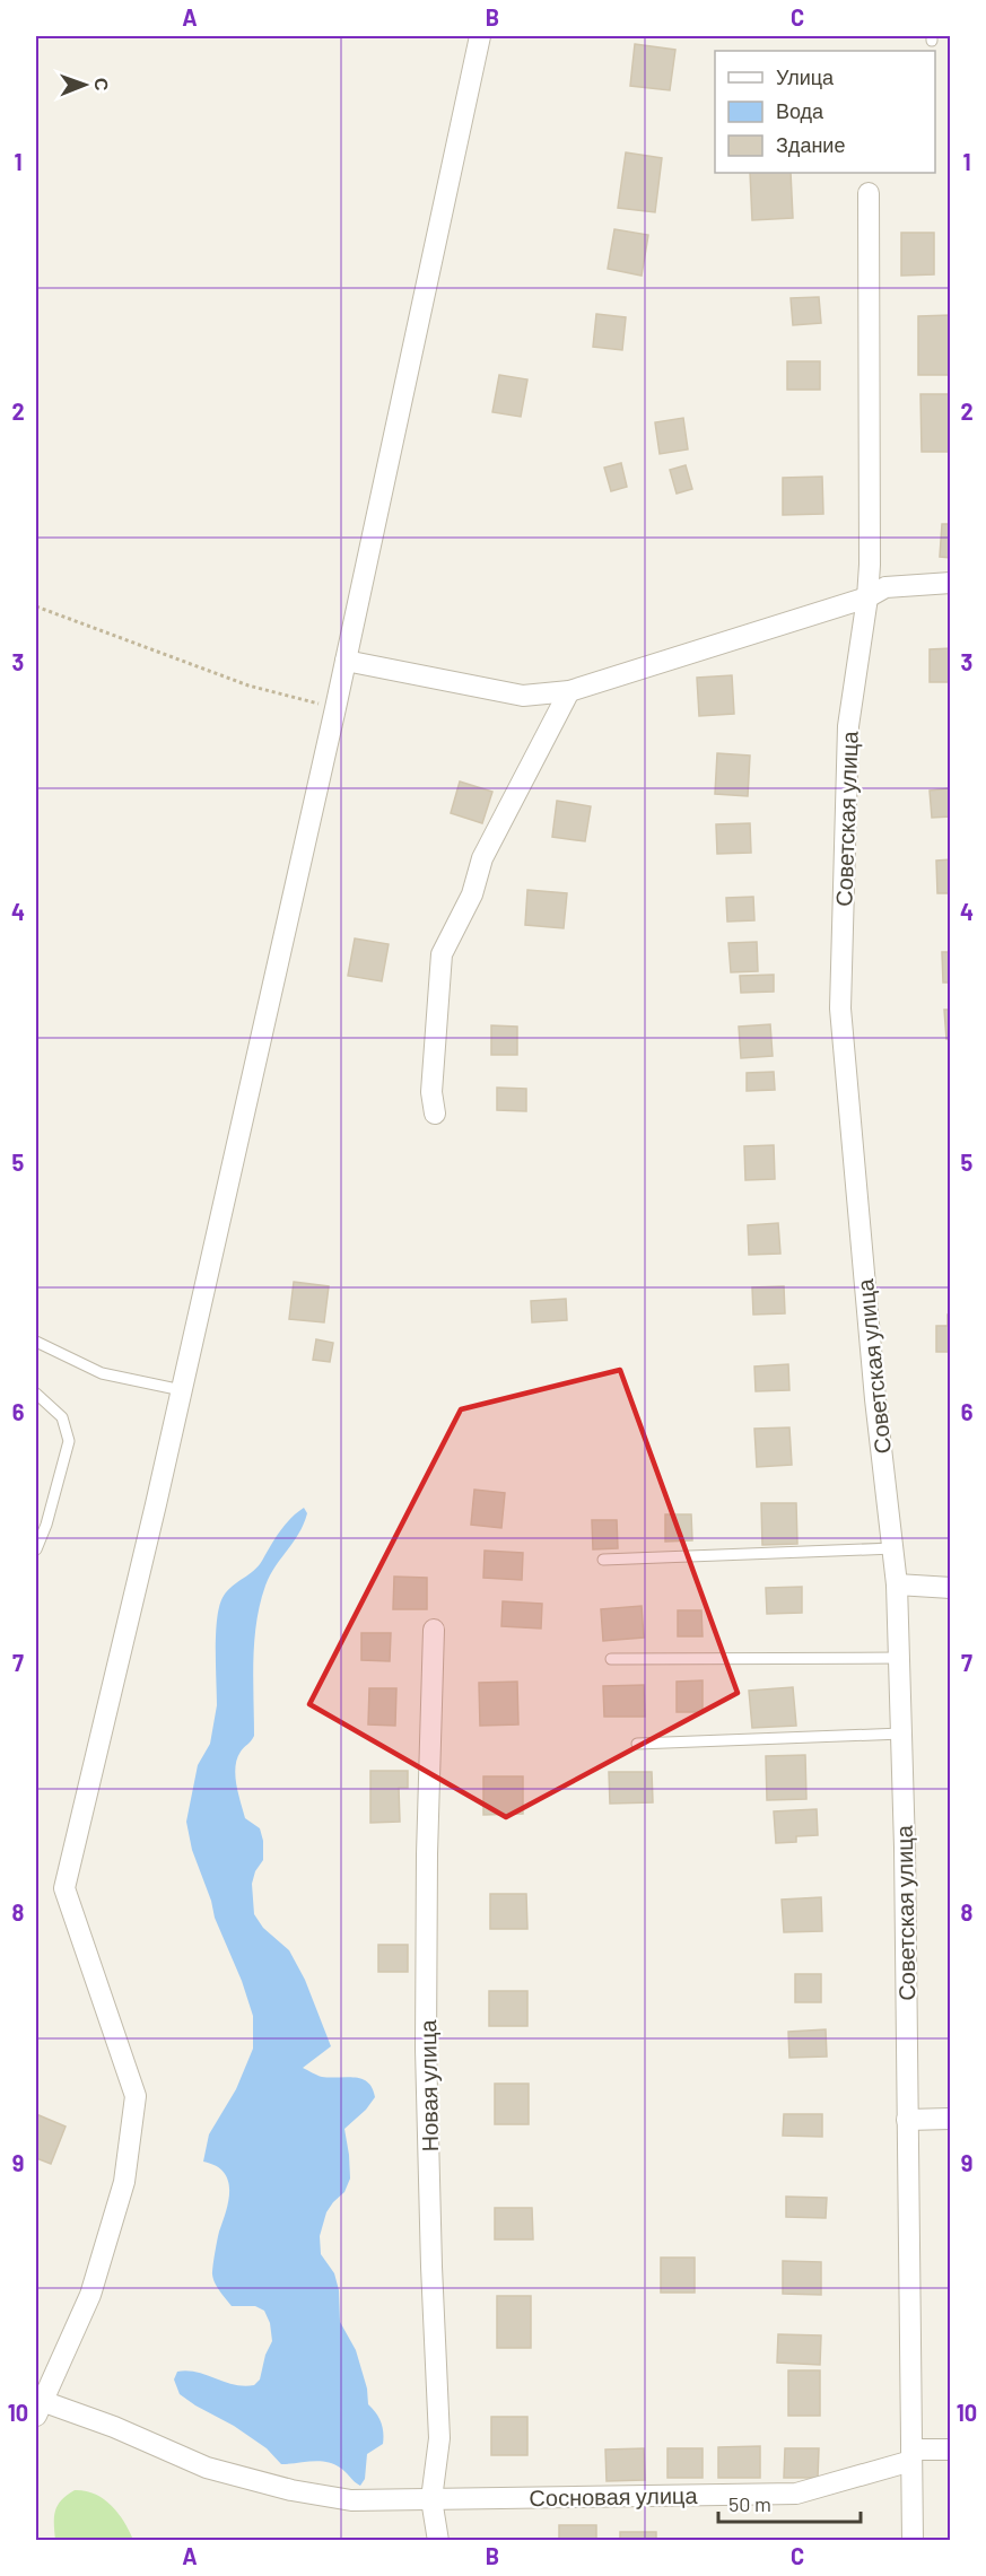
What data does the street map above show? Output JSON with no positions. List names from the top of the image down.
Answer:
{
  "streets": {
    "street": ["Советская улица", "Новая улица", "Сосновая улица"]
  },
  "crossings": [
    ["Советская улица", "Сосновая улица"],
    ["Новая улица", "Сосновая улица"]
  ],
  "legend": ["Улица", "Вода", "Здание"],
  "scale_bar": "50 m",
  "north": "right",
  "grid": {
    "columns": ["A", "B", "C"],
    "rows": [
      "1",
      "2",
      "3",
      "4",
      "5",
      "6",
      "7",
      "8",
      "9",
      "10"
    ]
  }
}
